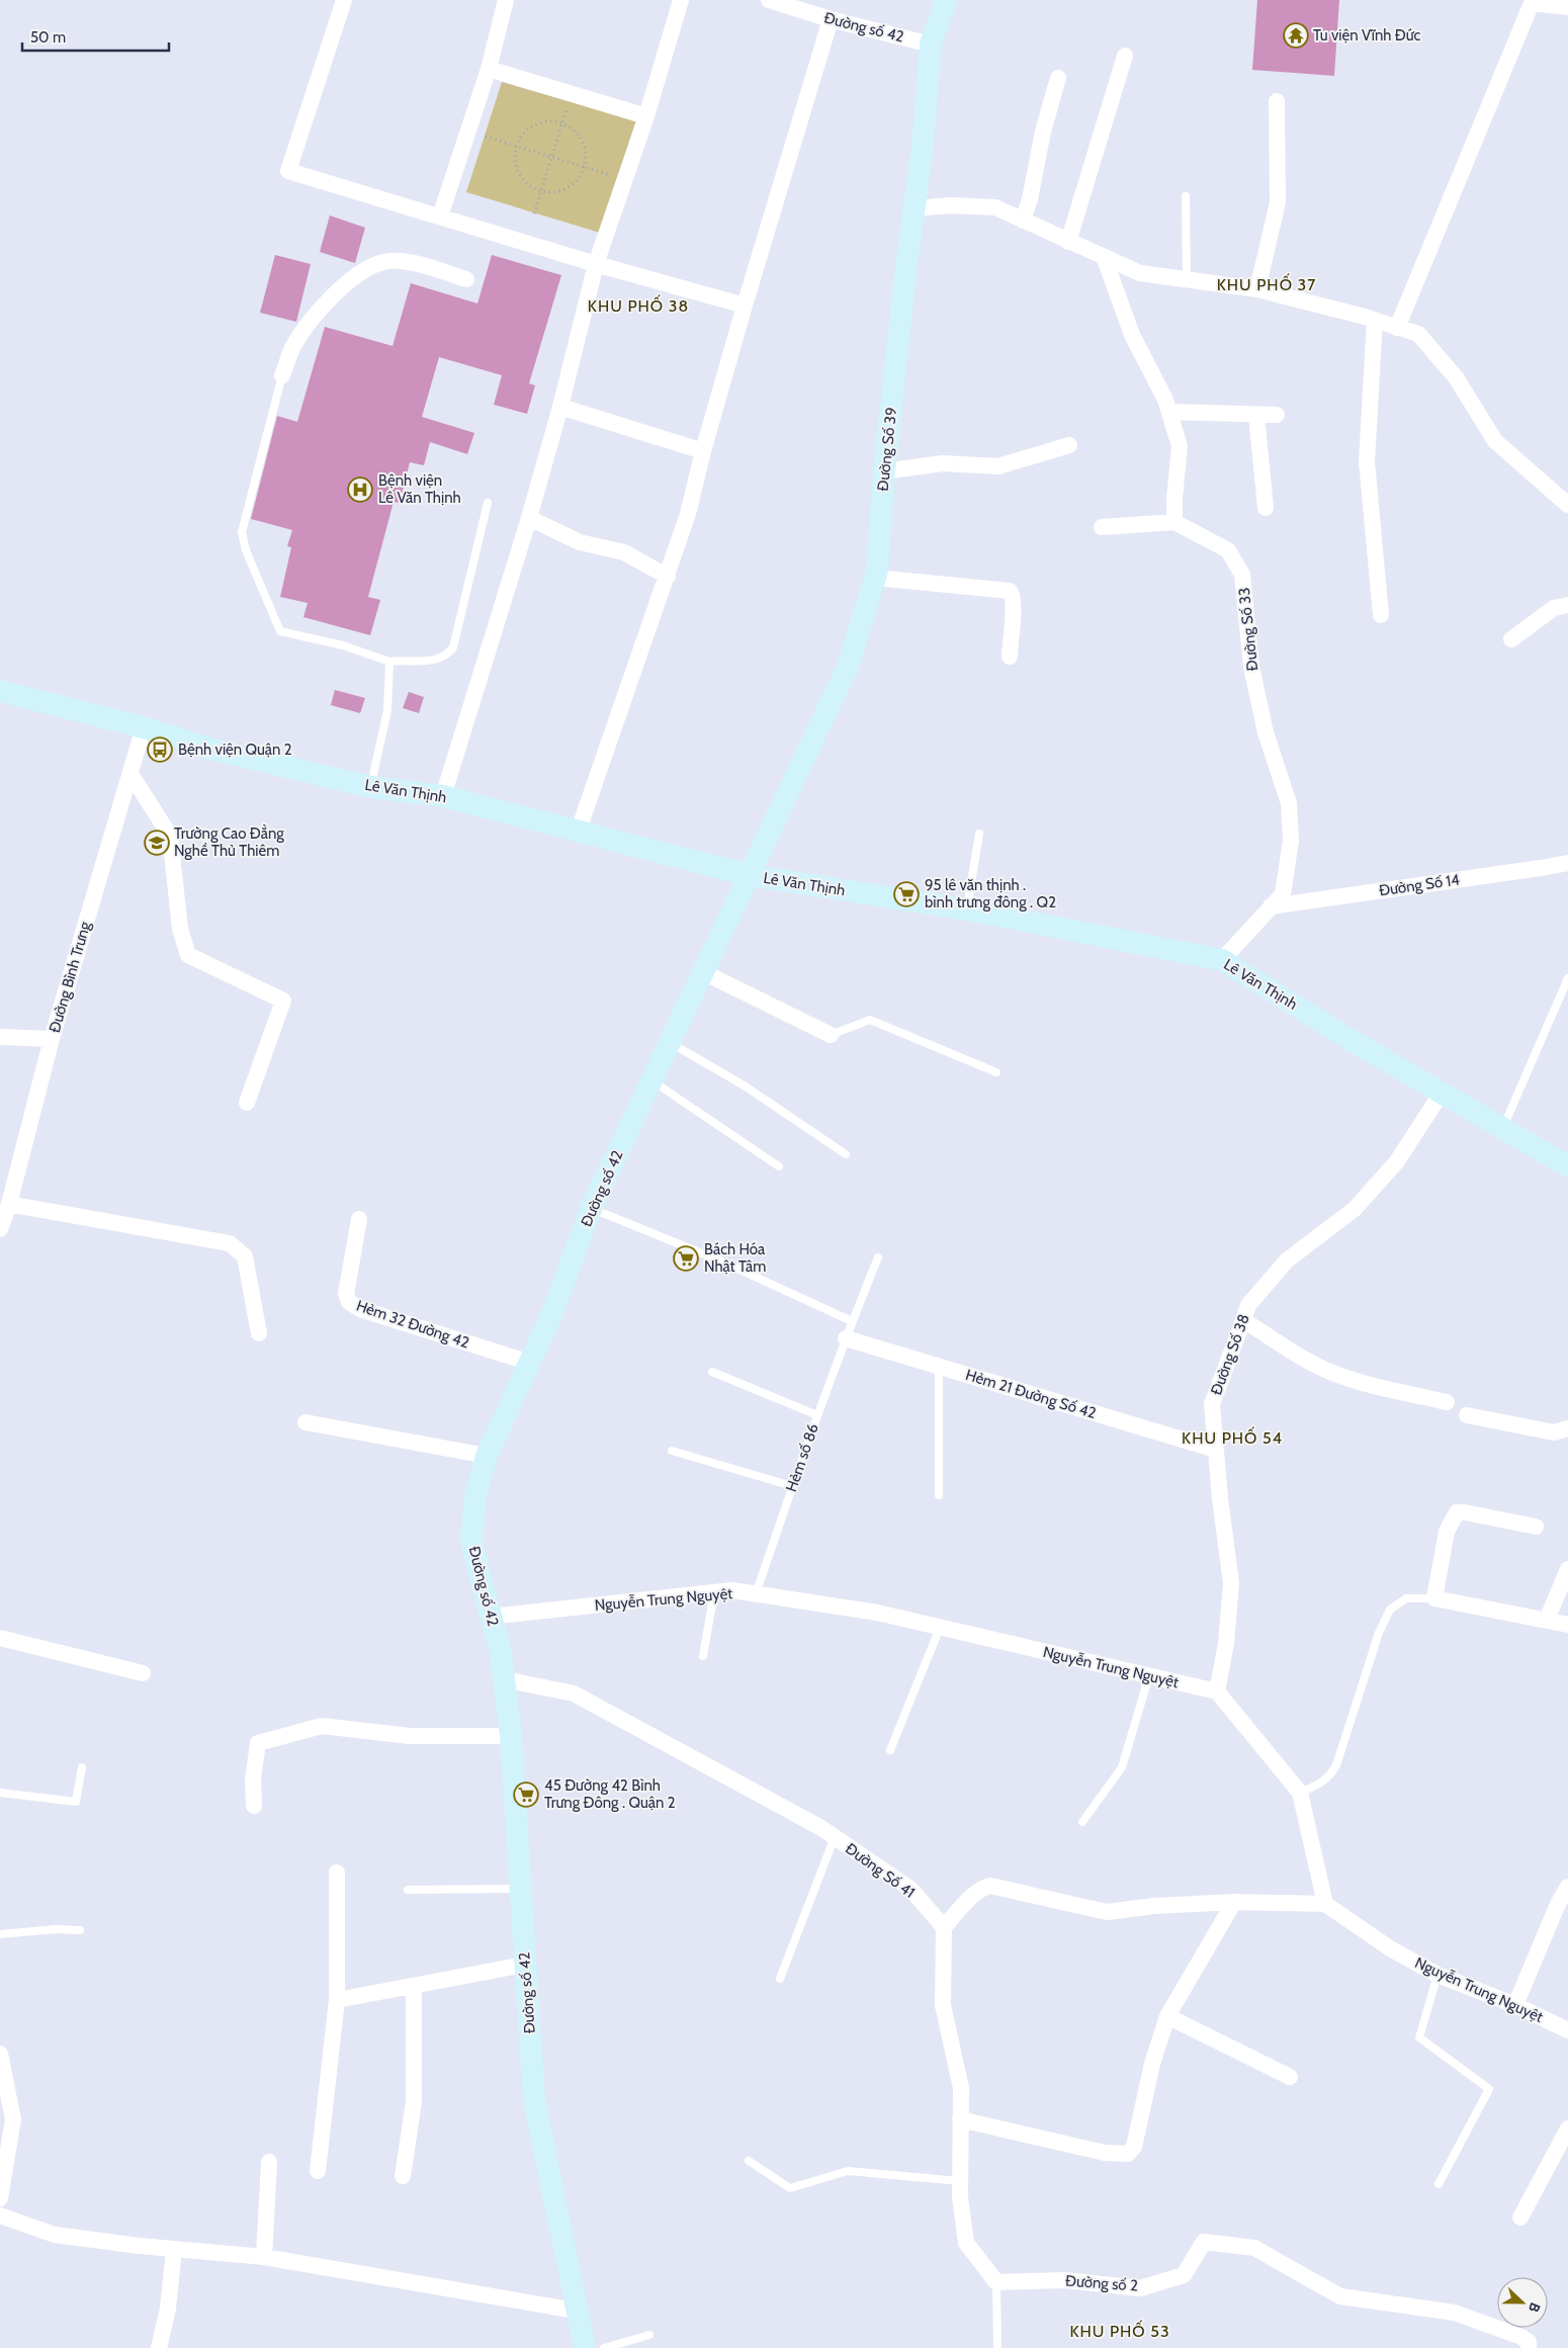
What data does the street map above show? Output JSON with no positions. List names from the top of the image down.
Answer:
{
  "streets": {
    "street": [
      "Đường số 42",
      "Đường Số 39",
      "Đường Số 33",
      "Lê Văn Thịnh",
      "Đường Số 14",
      "Đường Bình Trưng",
      "Hẻm 32 Đường 42",
      "Đường Số 38",
      "Hẻm 21 Đường Số 42",
      "Nguyễn Trung Nguyệt",
      "Đường Số 41",
      "Đường số 2"
    ],
    "lane": ["Hẻm số 86"]
  },
  "crossings": [
    ["Đường số 42", "Đường Số 39"],
    ["Đường số 42", "Lê Văn Thịnh"],
    ["Đường số 42", "Hẻm 32 Đường 42"],
    ["Đường số 42", "Nguyễn Trung Nguyệt"],
    ["Đường số 42", "Đường Số 41"],
    ["Đường Số 39", "Lê Văn Thịnh"],
    ["Đường Số 33", "Lê Văn Thịnh"],
    ["Đường Số 33", "Đường Số 14"],
    ["Lê Văn Thịnh", "Đường Bình Trưng"],
    ["Lê Văn Thịnh", "Đường Số 38"],
    ["Đường Số 38", "Hẻm 21 Đường Số 42"],
    ["Đường Số 38", "Nguyễn Trung Nguyệt"],
    ["Hẻm 21 Đường Số 42", "Hẻm số 86"],
    ["Hẻm số 86", "Nguyễn Trung Nguyệt"]
  ],
  "districts": [
    "KHU PHỐ 37",
    "KHU PHỐ 38",
    "KHU PHỐ 54",
    "KHU PHỐ 53"
  ],
  "places": {
    "temple": ["Tu viện Vĩnh Đức"],
    "hospital": ["Bệnh viện Lê Văn Thịnh"],
    "bus stop": ["Bệnh viện Quận 2"],
    "school or university": ["Trường Cao Đẳng Nghề Thủ Thiêm"],
    "supermarket": ["95 lê văn thịnh . bình trưng đông . Q2", "Bách Hóa Nhật Tâm", "45 Đường 42 Bình Trưng Đông . Quận 2"]
  },
  "scale_bar": "50 m",
  "north": "right"
}
